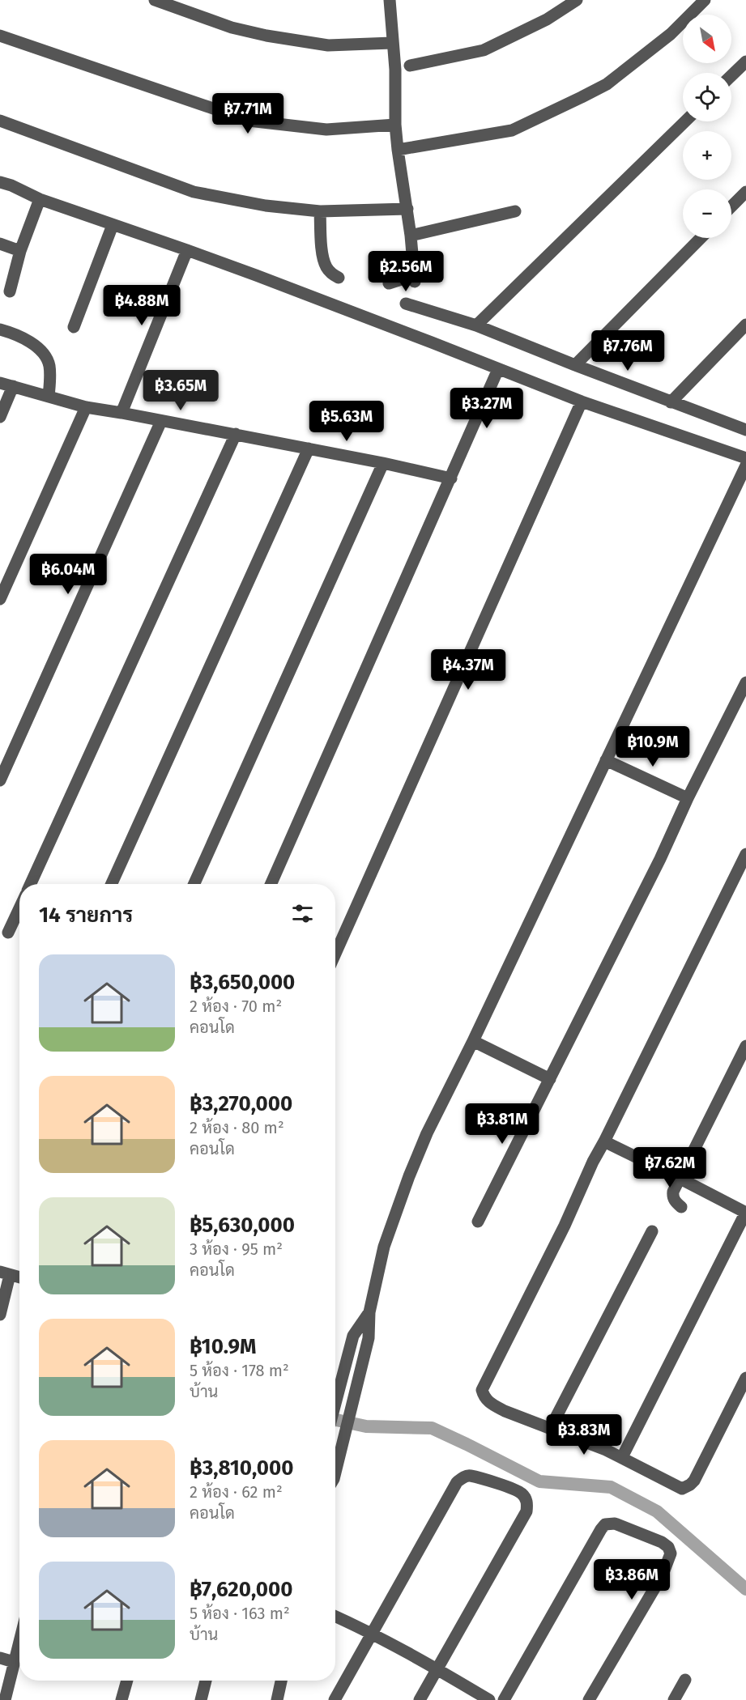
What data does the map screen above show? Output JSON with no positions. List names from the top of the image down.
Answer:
{
  "north": "bottom right",
  "page": {
    "map_buttons": ["+", "−"],
    "price": [
      "฿7.71M",
      "฿2.56M",
      "฿4.88M",
      "฿7.76M",
      "฿3.65M",
      "฿3.27M",
      "฿5.63M",
      "฿6.04M",
      "฿4.37M",
      "฿10.9M",
      "฿3.81M",
      "฿7.62M",
      "฿3.83M",
      "฿3.86M"
    ],
    "heading": "14 รายการ",
    "list": [
      {
        "name": "฿3,650,000",
        "note": "2 ห้อง · 70 m² · คอนโด"
      },
      {
        "name": "฿3,270,000",
        "note": "2 ห้อง · 80 m² · คอนโด"
      },
      {
        "name": "฿5,630,000",
        "note": "3 ห้อง · 95 m² · คอนโด"
      },
      {
        "name": "฿10.9M",
        "note": "5 ห้อง · 178 m² · บ้าน"
      },
      {
        "name": "฿3,810,000",
        "note": "2 ห้อง · 62 m² · คอนโด"
      },
      {
        "name": "฿7,620,000",
        "note": "5 ห้อง · 163 m² · บ้าน"
      }
    ]
  }
}
